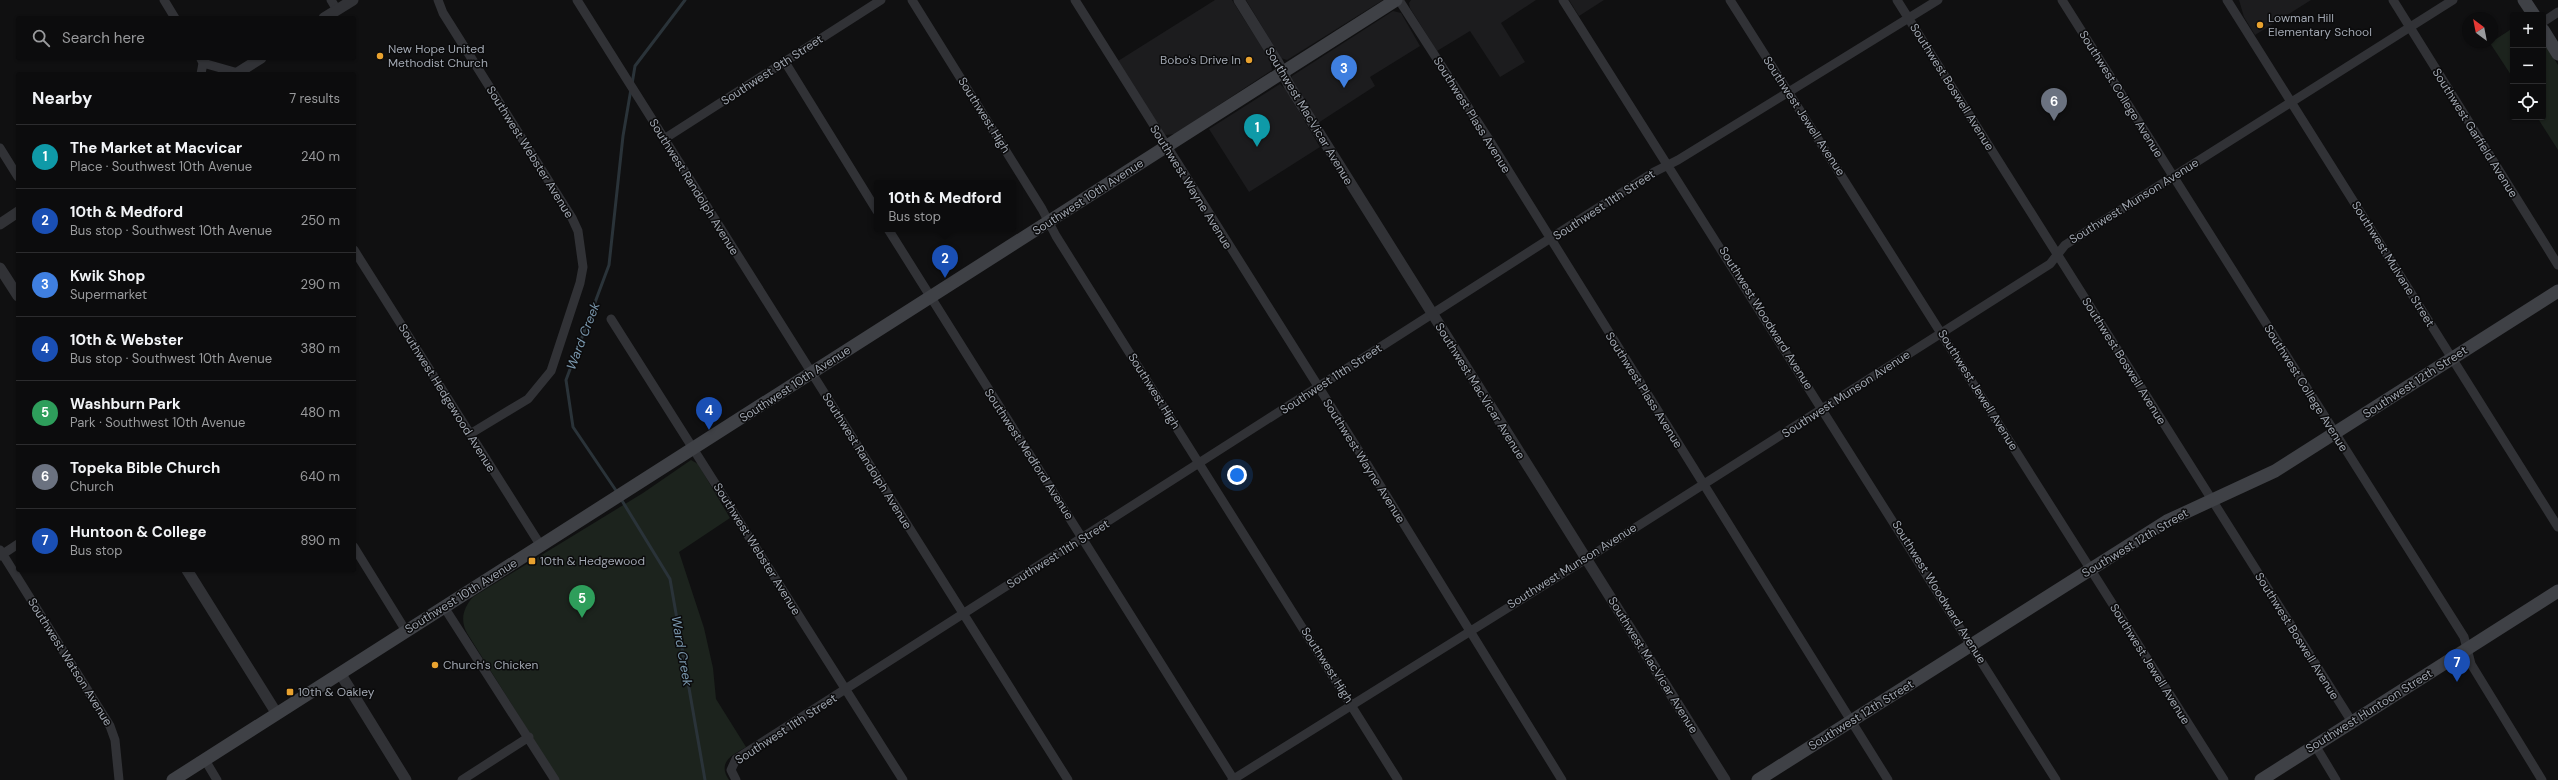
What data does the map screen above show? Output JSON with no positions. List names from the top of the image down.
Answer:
{
  "streets": {
    "main road": ["Southwest 10th Avenue", "Southwest 12th Street", "Southwest Huntoon Street"],
    "street": [
      "Southwest 9th Street",
      "Southwest Boswell Avenue",
      "Southwest College Avenue",
      "Southwest High",
      "Southwest Plass Avenue",
      "Southwest MacVicar Avenue",
      "Southwest Jewell Avenue",
      "Southwest Garfield Avenue",
      "Southwest Webster Avenue",
      "Southwest Randolph Avenue",
      "Southwest Wayne Avenue",
      "Southwest Munson Avenue",
      "Southwest 11th Street",
      "Southwest Mulvane Street",
      "Southwest Woodward Avenue",
      "Southwest Hedgewood Avenue",
      "Southwest Medford Avenue",
      "Southwest Watson Avenue"
    ]
  },
  "crossings": [
    ["Southwest 9th Street", "Southwest Randolph Avenue"],
    ["Southwest Boswell Avenue", "Southwest Munson Avenue"],
    ["Southwest Boswell Avenue", "Southwest 11th Street"],
    ["Southwest Boswell Avenue", "Southwest 12th Street"],
    ["Southwest Boswell Avenue", "Southwest Huntoon Street"],
    ["Southwest College Avenue", "Southwest Munson Avenue"],
    ["Southwest College Avenue", "Southwest 12th Street"],
    ["Southwest College Avenue", "Southwest Huntoon Street"],
    ["Southwest High", "Southwest 10th Avenue"],
    ["Southwest High", "Southwest Munson Avenue"],
    ["Southwest High", "Southwest 11th Street"],
    ["Southwest Plass Avenue", "Southwest 10th Avenue"],
    ["Southwest Plass Avenue", "Southwest Munson Avenue"],
    ["Southwest Plass Avenue", "Southwest 11th Street"],
    ["Southwest Plass Avenue", "Southwest 12th Street"],
    ["Southwest MacVicar Avenue", "Southwest 10th Avenue"],
    ["Southwest MacVicar Avenue", "Southwest Munson Avenue"],
    ["Southwest MacVicar Avenue", "Southwest 11th Street"],
    ["Southwest Jewell Avenue", "Southwest Munson Avenue"],
    ["Southwest Jewell Avenue", "Southwest 11th Street"],
    ["Southwest Jewell Avenue", "Southwest 12th Street"],
    ["Southwest Garfield Avenue", "Southwest Munson Avenue"],
    ["Southwest Webster Avenue", "Southwest 10th Avenue"],
    ["Southwest Webster Avenue", "Southwest 11th Street"],
    ["Southwest Webster Avenue", "Southwest Hedgewood Avenue"],
    ["Southwest Randolph Avenue", "Southwest 10th Avenue"],
    ["Southwest Randolph Avenue", "Southwest 11th Street"],
    ["Southwest Wayne Avenue", "Southwest 10th Avenue"],
    ["Southwest Wayne Avenue", "Southwest Munson Avenue"],
    ["Southwest Wayne Avenue", "Southwest 11th Street"],
    ["Southwest 10th Avenue", "Southwest Hedgewood Avenue"],
    ["Southwest 10th Avenue", "Southwest Medford Avenue"],
    ["Southwest Munson Avenue", "Southwest Mulvane Street"],
    ["Southwest Munson Avenue", "Southwest Woodward Avenue"],
    ["Southwest Munson Avenue", "Southwest Medford Avenue"],
    ["Southwest 11th Street", "Southwest Woodward Avenue"],
    ["Southwest 11th Street", "Southwest Medford Avenue"],
    ["Southwest Mulvane Street", "Southwest 12th Street"],
    ["Southwest Woodward Avenue", "Southwest 12th Street"]
  ],
  "water": ["Ward Creek"],
  "places": {
    "other": [
      "Lowman Hill Elementary School",
      "New Hope United Methodist Church",
      "Bobo's Drive In",
      "Church's Chicken"
    ],
    "transit": ["10th & Hedgewood", "10th & Oakley"]
  },
  "north": "top left",
  "page": {
    "map_buttons": ["+", "−"],
    "search": "Search here",
    "pins": [
      "3",
      "6",
      "1",
      "2",
      "4",
      "5",
      "7"
    ],
    "heading": ["Nearby", "7 results"],
    "list": [
      {
        "mark": "1",
        "name": "The Market at Macvicar",
        "note": "Place · Southwest 10th Avenue",
        "value": "240 m"
      },
      {
        "mark": "2",
        "name": "10th & Medford",
        "note": "Bus stop · Southwest 10th Avenue",
        "value": "250 m"
      },
      {
        "mark": "3",
        "name": "Kwik Shop",
        "note": "Supermarket",
        "value": "290 m"
      },
      {
        "mark": "4",
        "name": "10th & Webster",
        "note": "Bus stop · Southwest 10th Avenue",
        "value": "380 m"
      },
      {
        "mark": "5",
        "name": "Washburn Park",
        "note": "Park · Southwest 10th Avenue",
        "value": "480 m"
      },
      {
        "mark": "6",
        "name": "Topeka Bible Church",
        "note": "Church",
        "value": "640 m"
      },
      {
        "mark": "7",
        "name": "Huntoon & College",
        "note": "Bus stop",
        "value": "890 m"
      }
    ],
    "popup": ["10th & Medford", "Bus stop"]
  }
}
